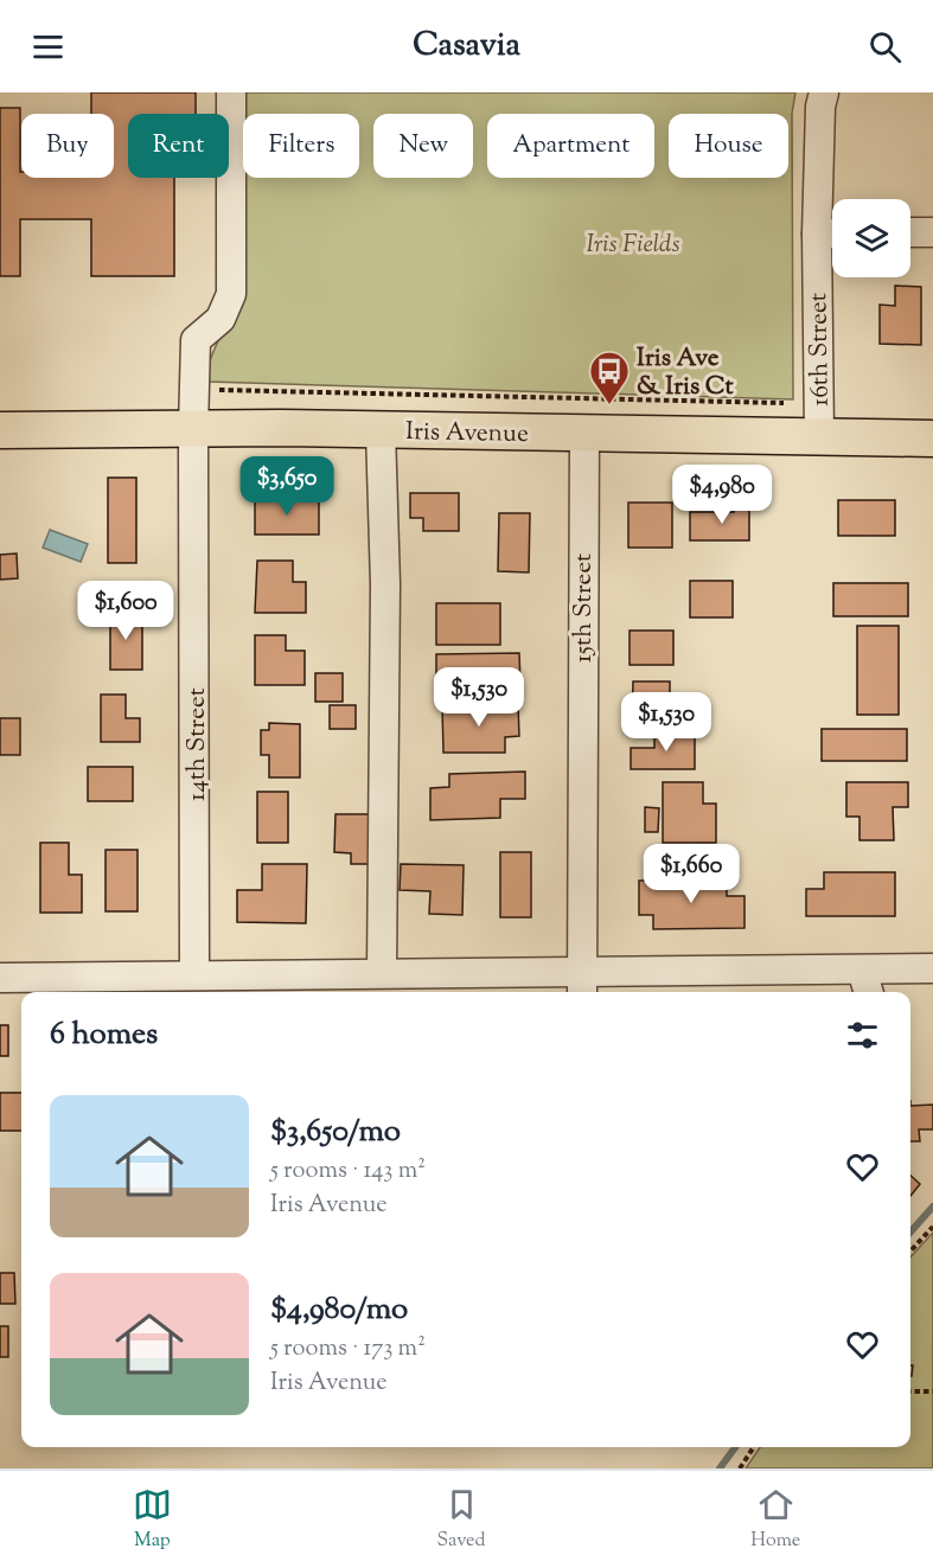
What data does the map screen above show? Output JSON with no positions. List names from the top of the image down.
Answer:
{
  "streets": {
    "main road": ["Iris Avenue"],
    "street": ["16th Street", "15th Street", "14th Street"]
  },
  "crossings": [
    ["16th Street", "Iris Avenue"],
    ["Iris Avenue", "15th Street"],
    ["Iris Avenue", "14th Street"]
  ],
  "parks": ["Iris Fields"],
  "places": {
    "bus stop": ["Iris Ave & Iris Ct"]
  },
  "page": {
    "header": "Casavia",
    "chip": [
      "Buy",
      "Rent",
      "Filters",
      "New",
      "Apartment",
      "House"
    ],
    "price": [
      "$3,650",
      "$4,980",
      "$1,600",
      "$1,530",
      "$1,530",
      "$1,660"
    ],
    "heading": "6 homes",
    "list": [
      {
        "name": "$3,650/mo",
        "note": "5 rooms · 143 m² · Iris Avenue"
      },
      {
        "name": "$4,980/mo",
        "note": "5 rooms · 173 m² · Iris Avenue"
      }
    ],
    "tabs": ["Map", "Saved", "Home"]
  }
}
